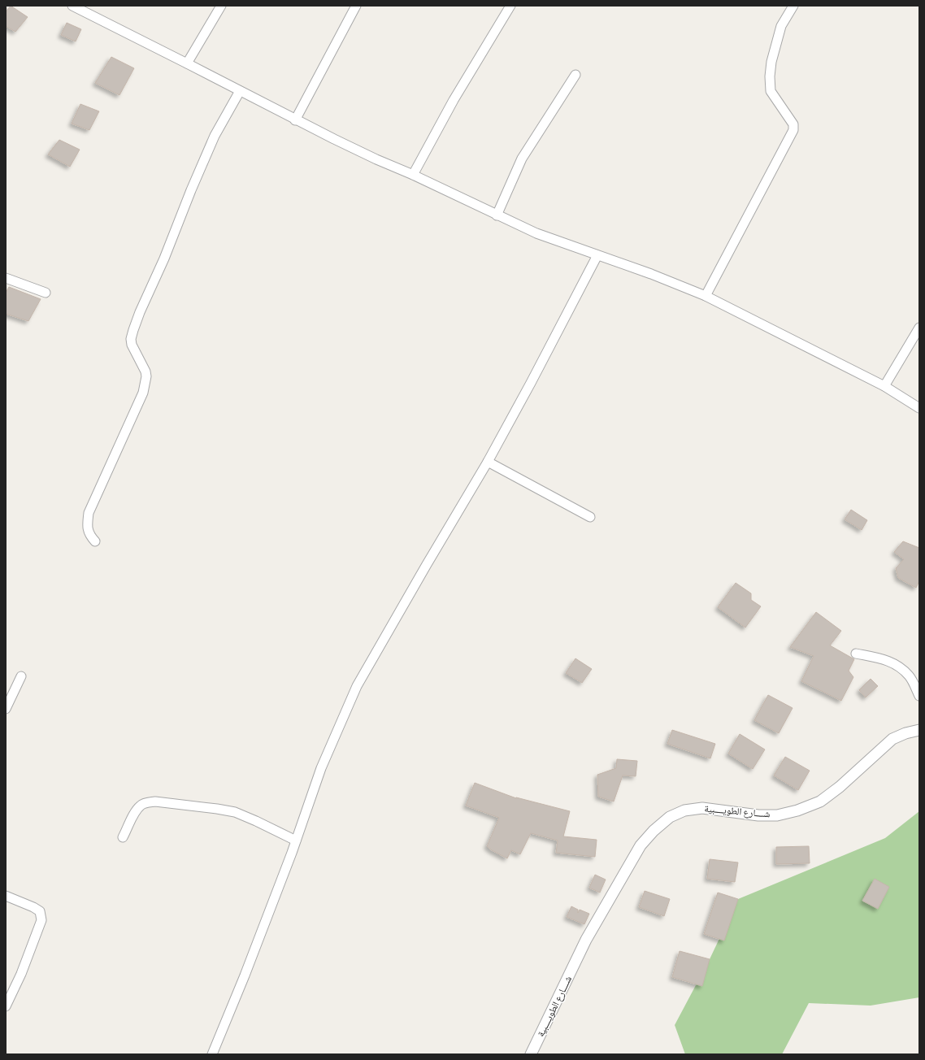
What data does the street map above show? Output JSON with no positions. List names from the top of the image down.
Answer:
{
  "streets": {
    "street": ["شــــارع الطويــــبية"]
  }
}
